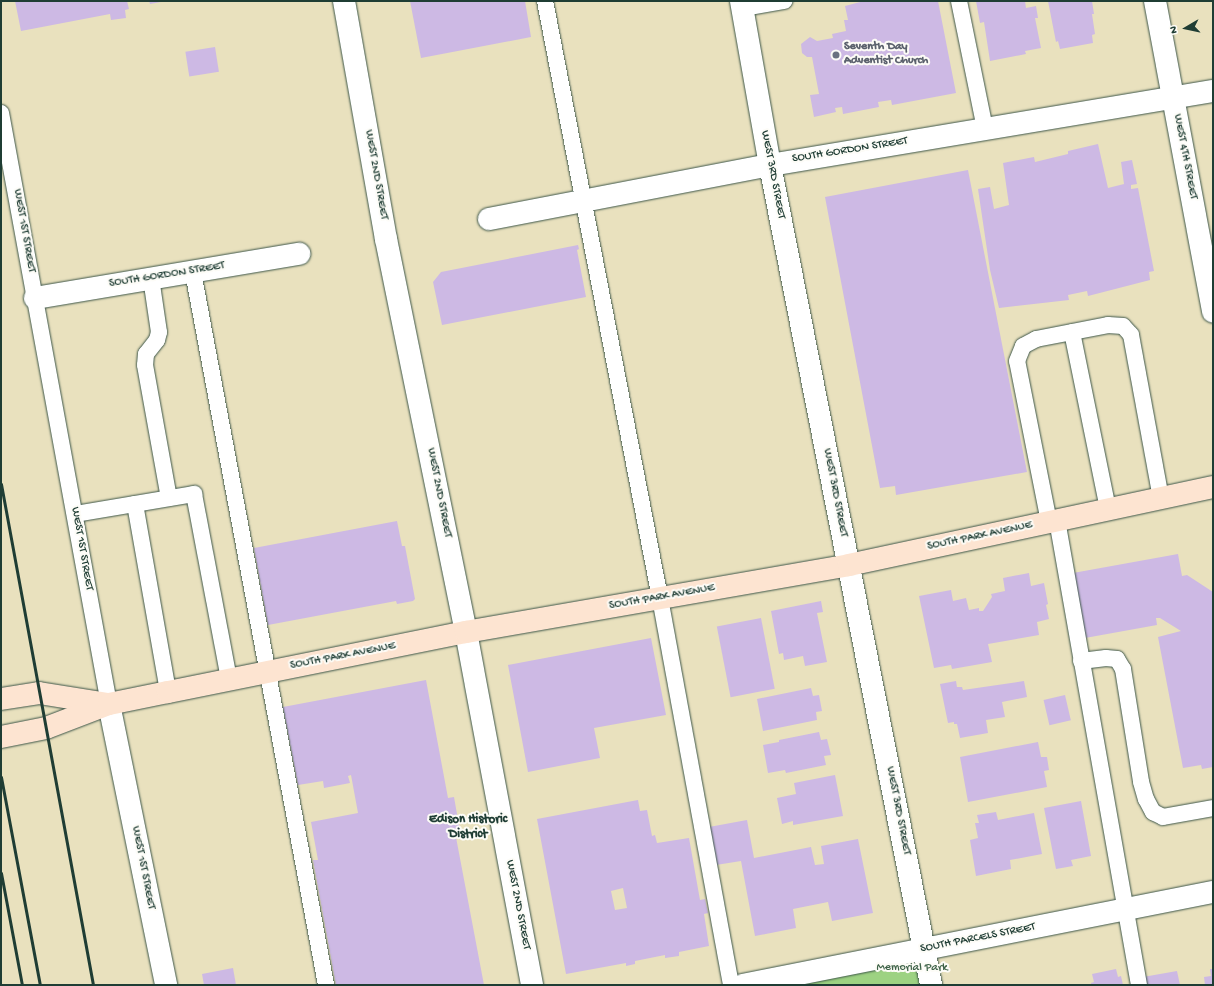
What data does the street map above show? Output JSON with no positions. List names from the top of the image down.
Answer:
{
  "streets": {
    "street": [
      "SOUTH GORDON STREET",
      "WEST 4TH STREET",
      "WEST 2ND STREET",
      "WEST 3RD STREET",
      "WEST 1ST STREET",
      "SOUTH PARK AVENUE",
      "SOUTH PARCELS STREET"
    ]
  },
  "crossings": [
    ["SOUTH GORDON STREET", "WEST 4TH STREET"],
    ["SOUTH GORDON STREET", "WEST 3RD STREET"],
    ["SOUTH GORDON STREET", "WEST 1ST STREET"],
    ["WEST 2ND STREET", "SOUTH PARK AVENUE"],
    ["WEST 3RD STREET", "SOUTH PARK AVENUE"],
    ["WEST 3RD STREET", "SOUTH PARCELS STREET"],
    ["WEST 1ST STREET", "SOUTH PARK AVENUE"]
  ],
  "districts": ["Edison Historic District"],
  "parks": ["Memorial Park"],
  "places": ["Seventh Day Adventist Church"],
  "north": "left"
}
